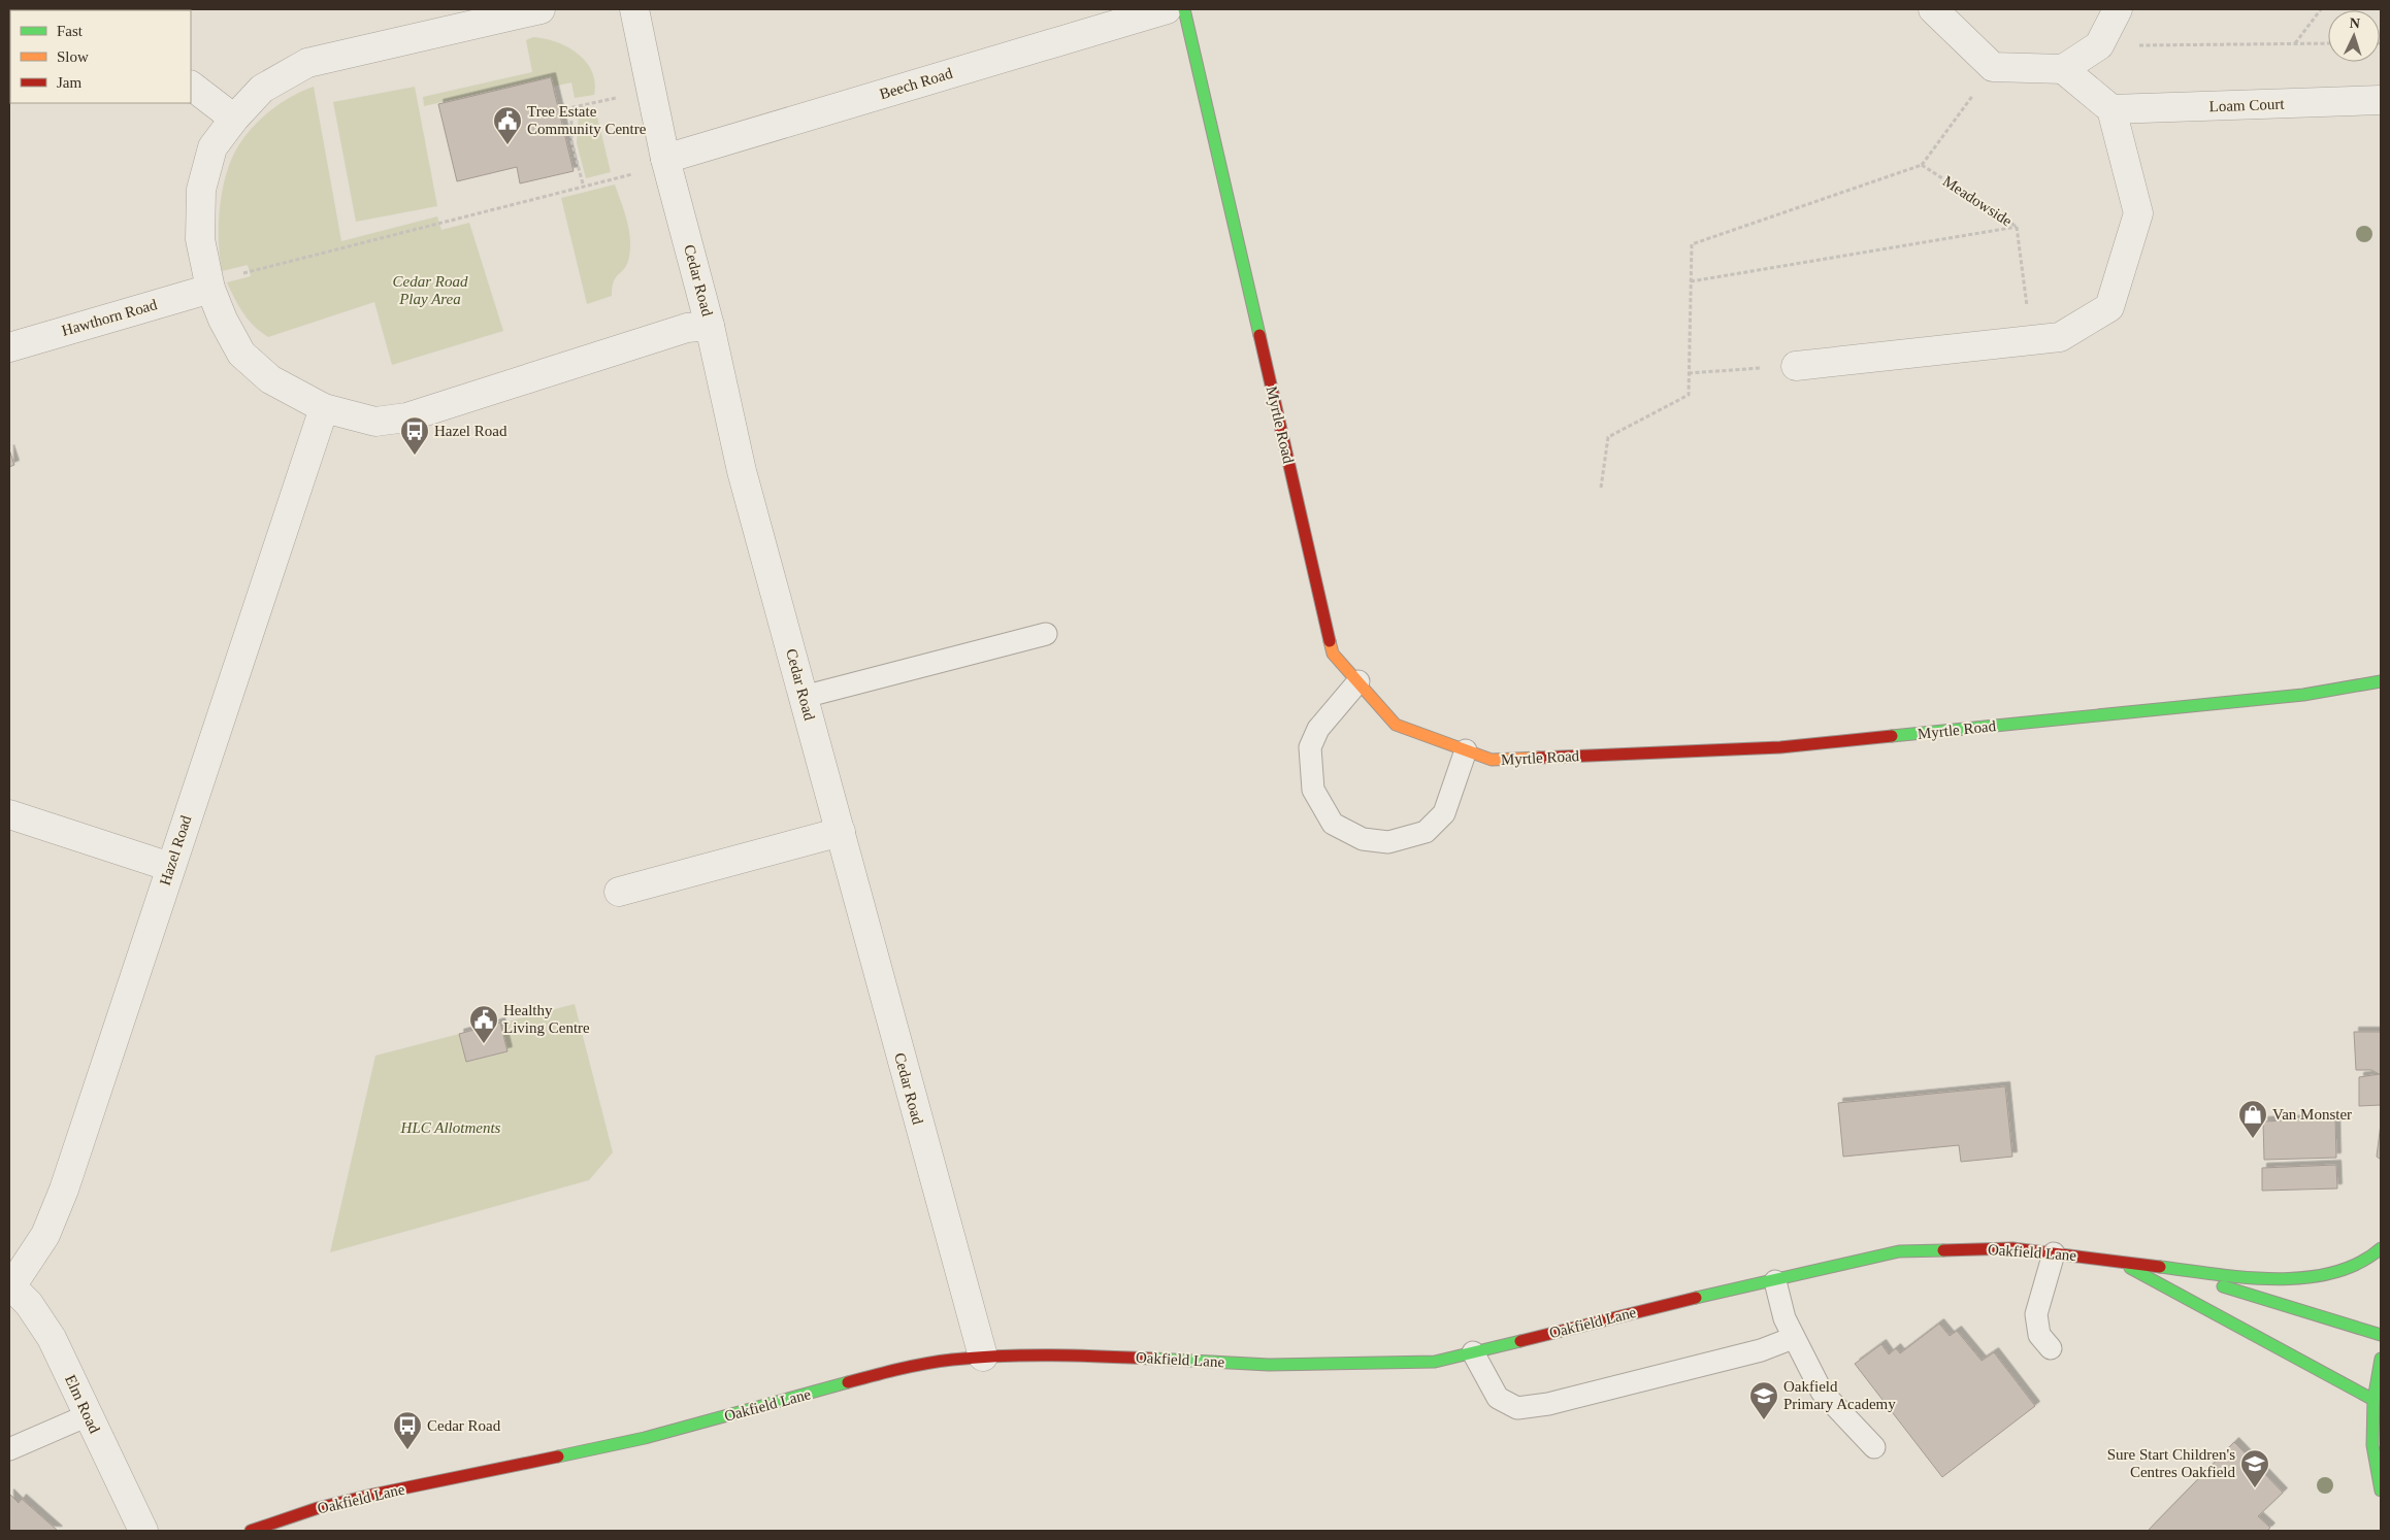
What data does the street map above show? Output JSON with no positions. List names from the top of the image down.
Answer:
{
  "streets": {
    "street": [
      "Beech Road",
      "Loam Court",
      "Cedar Road",
      "Hawthorn Road",
      "Myrtle Road",
      "Hazel Road",
      "Oakfield Lane",
      "Elm Road"
    ],
    "path": ["Meadowside"]
  },
  "crossings": [
    ["Beech Road", "Cedar Road"],
    ["Cedar Road", "Oakfield Lane"],
    ["Hazel Road", "Elm Road"]
  ],
  "parks": ["Cedar Road Play Area", "HLC Allotments"],
  "places": {
    "public building": ["Tree Estate Community Centre", "Healthy Living Centre"],
    "bus stop": ["Hazel Road", "Cedar Road"],
    "shop": ["Van Monster"],
    "school or university": ["Oakfield Primary Academy", "Sure Start Children's Centres Oakfield"]
  },
  "legend": ["Fast", "Slow", "Jam"],
  "north": "top"
}
